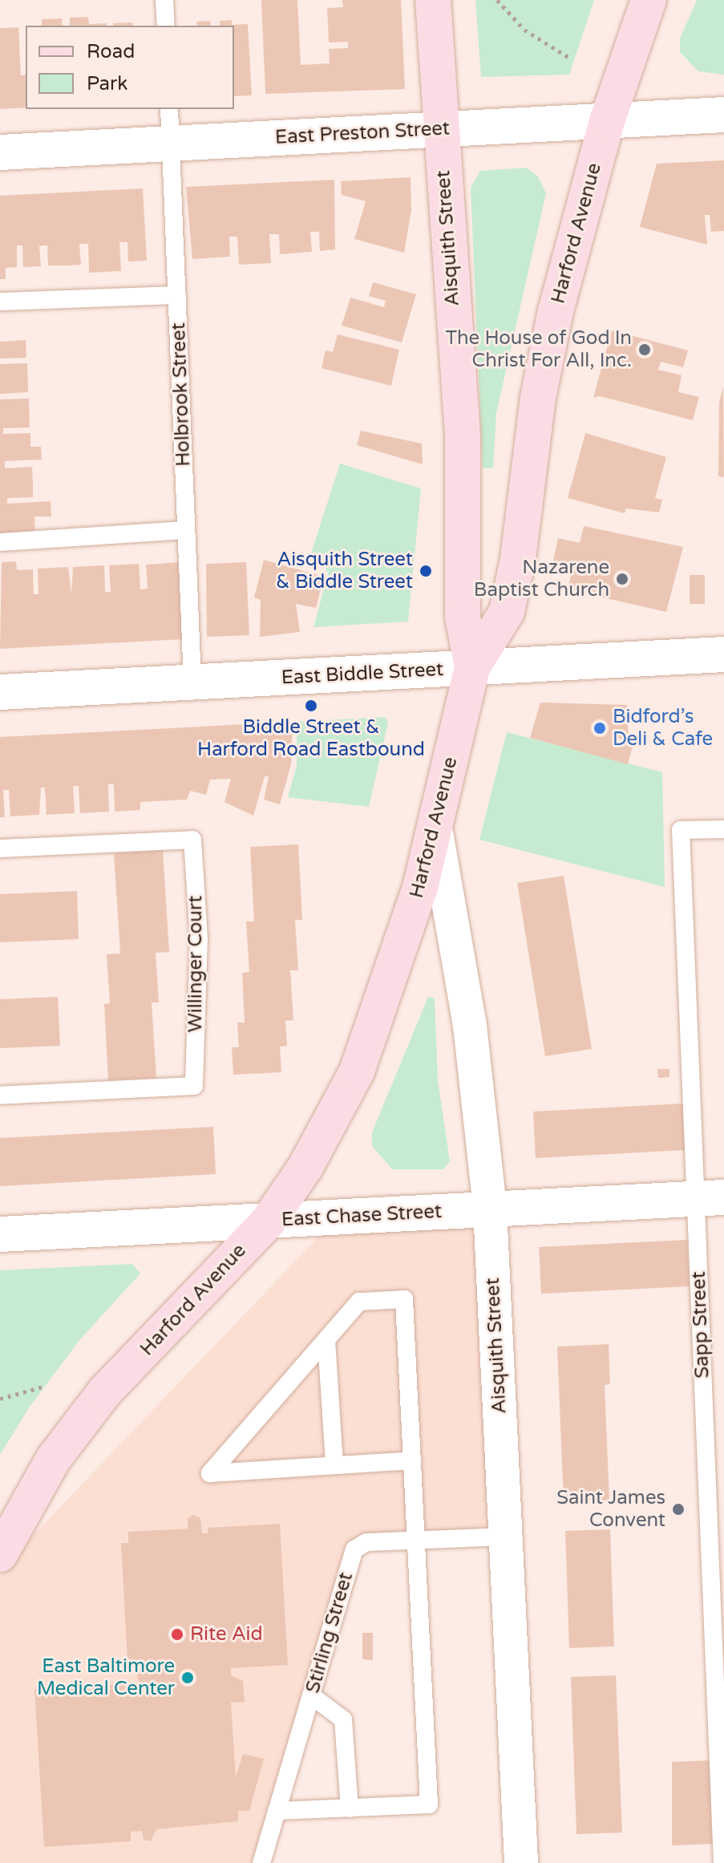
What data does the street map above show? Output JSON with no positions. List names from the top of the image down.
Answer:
{
  "streets": {
    "main road": [
      "East Preston Street",
      "Harford Avenue",
      "Aisquith Street",
      "East Biddle Street",
      "East Chase Street"
    ],
    "lane": [
      "Holbrook Street",
      "Willinger Court",
      "Sapp Street",
      "Stirling Street"
    ]
  },
  "crossings": [
    ["East Preston Street", "Harford Avenue"],
    ["East Preston Street", "Aisquith Street"],
    ["East Preston Street", "Holbrook Street"],
    ["Harford Avenue", "Aisquith Street"],
    ["Harford Avenue", "East Biddle Street"],
    ["Harford Avenue", "East Chase Street"],
    ["Aisquith Street", "East Biddle Street"],
    ["Aisquith Street", "East Chase Street"],
    ["Aisquith Street", "Stirling Street"],
    ["Holbrook Street", "East Biddle Street"],
    ["East Chase Street", "Sapp Street"]
  ],
  "places": [
    "The House of God In Christ For All, Inc.",
    "Aisquith Street & Biddle Street",
    "Nazarene Baptist Church",
    "Biddle Street & Harford Road Eastbound",
    "Bidford’s Deli & Cafe",
    "Saint James Convent",
    "Rite Aid",
    "East Baltimore Medical Center"
  ],
  "legend": ["Road", "Park"]
}
